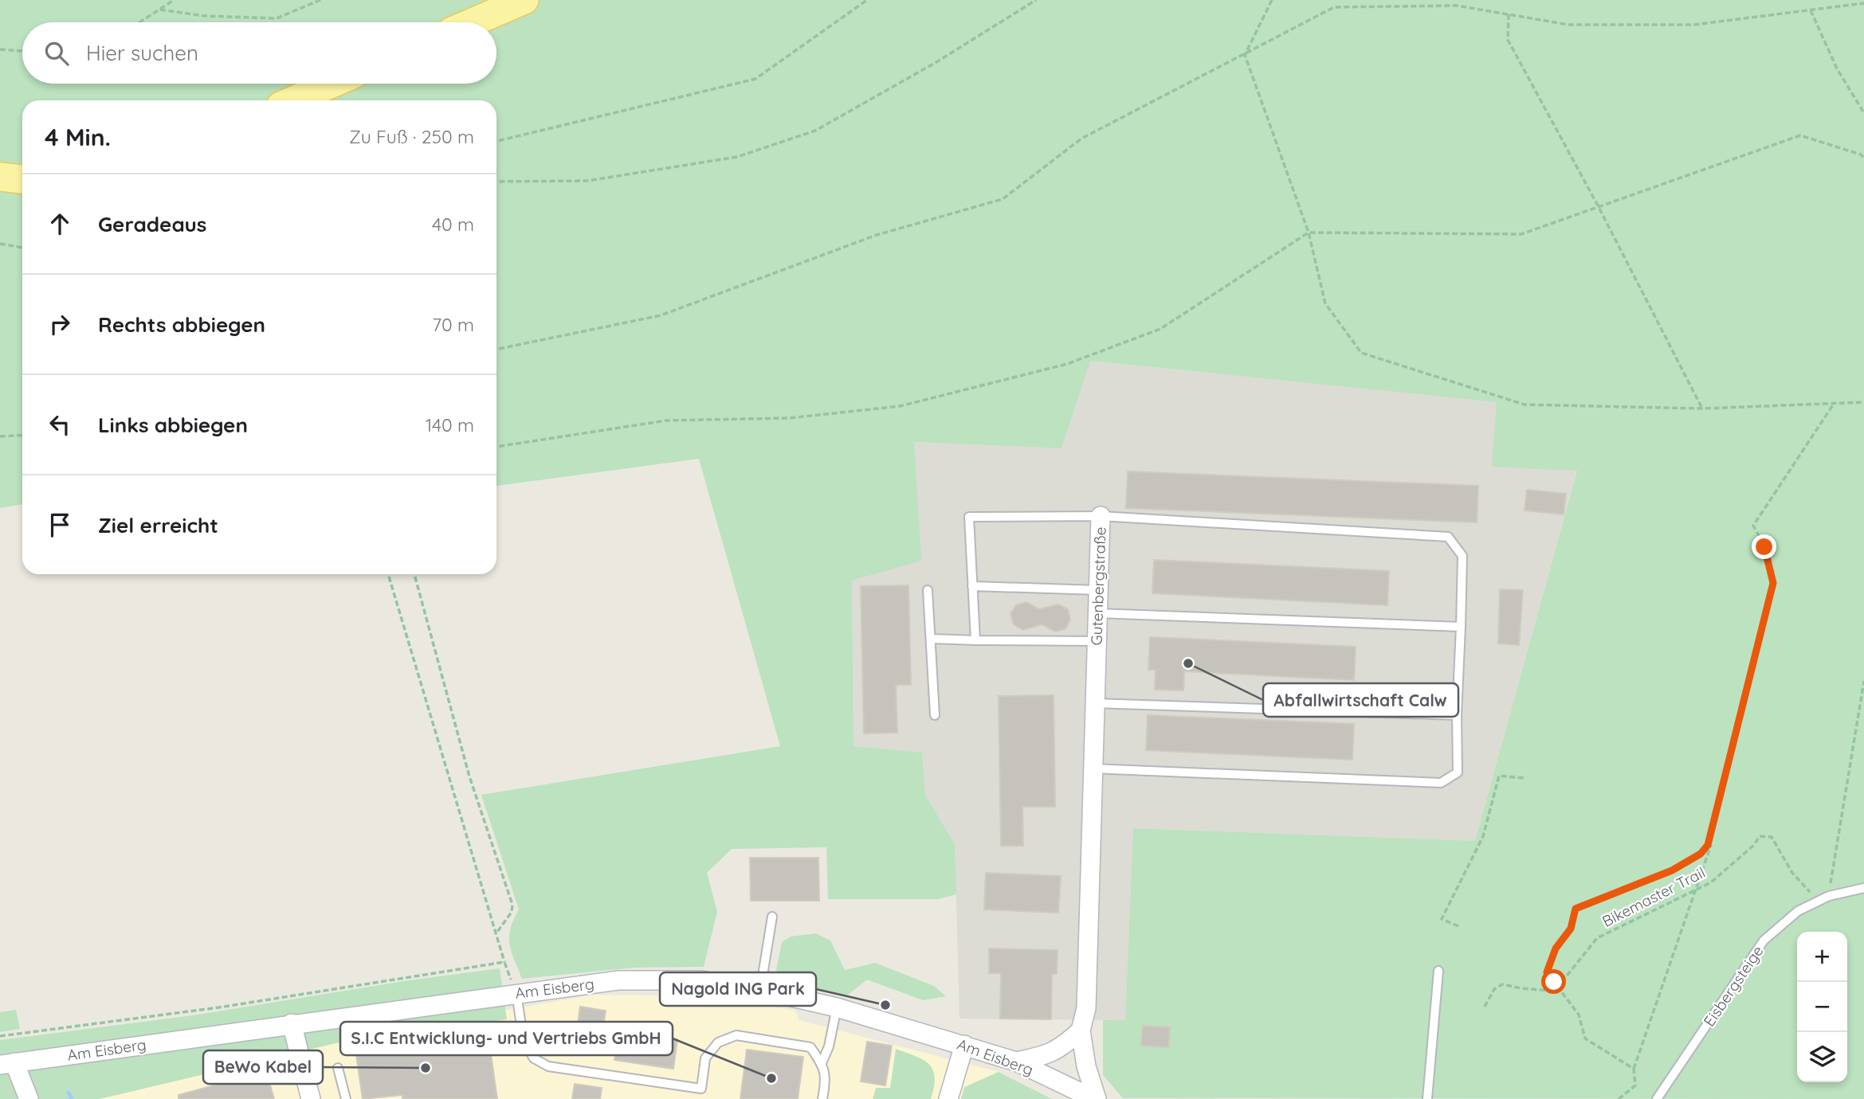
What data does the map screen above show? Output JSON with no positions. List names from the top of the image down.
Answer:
{
  "streets": {
    "street": ["Gutenbergstraße", "Am Eisberg"],
    "lane": ["Eisbergsteige"],
    "path": ["Bikemaster Trail"]
  },
  "crossings": [
    ["Gutenbergstraße", "Am Eisberg"],
    ["Bikemaster Trail", "Eisbergsteige"]
  ],
  "places": [
    "Abfallwirtschaft Calw",
    "Nagold ING Park",
    "BeWo Kabel",
    "S.I.C Entwicklung- und Vertriebs GmbH"
  ],
  "page": {
    "search": "Hier suchen",
    "heading": ["4 Min.", "Zu Fuß · 250 m"],
    "list": [
      ["Geradeaus", "40 m"],
      ["Rechts abbiegen", "70 m"],
      ["Links abbiegen", "140 m"],
      "Ziel erreicht"
    ],
    "map_buttons": ["+", "−"]
  }
}
